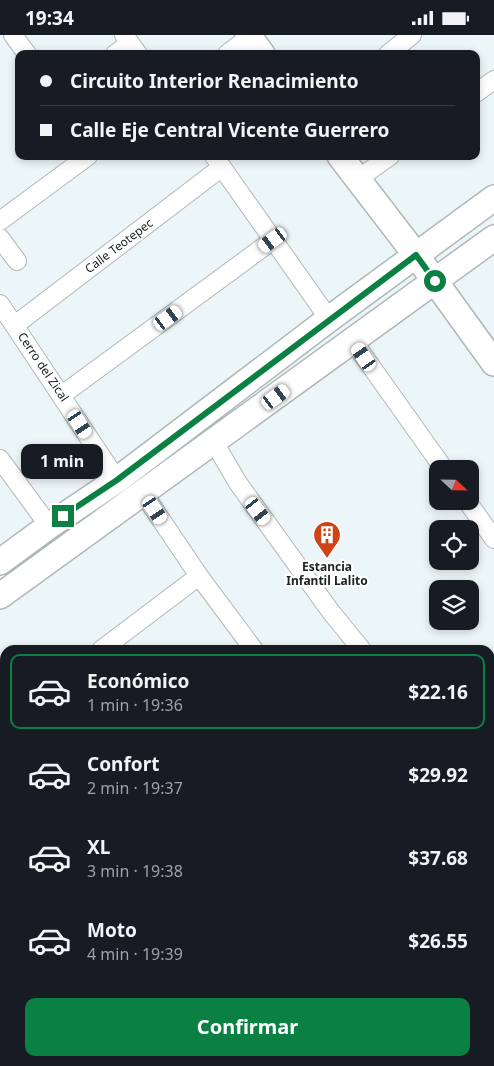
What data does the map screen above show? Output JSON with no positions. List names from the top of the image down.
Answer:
{
  "streets": {
    "street": ["Calle Teotepec", "Cerro del Zical"]
  },
  "crossings": [
    ["Calle Teotepec", "Cerro del Zical"]
  ],
  "places": {
    "building": ["Estancia Infantil Lalito"]
  },
  "north": "right",
  "page": {
    "status": "19:34",
    "banner": ["Circuito Interior Renacimiento", "Calle Eje Central Vicente Guerrero"],
    "bubble": "1 min",
    "list": [
      {
        "name": "Económico",
        "note": "1 min · 19:36",
        "value": "$22.16"
      },
      {
        "name": "Confort",
        "note": "2 min · 19:37",
        "value": "$29.92"
      },
      {
        "name": "XL",
        "note": "3 min · 19:38",
        "value": "$37.68"
      },
      {
        "name": "Moto",
        "note": "4 min · 19:39",
        "value": "$26.55"
      }
    ],
    "buttons": "Confirmar"
  }
}
